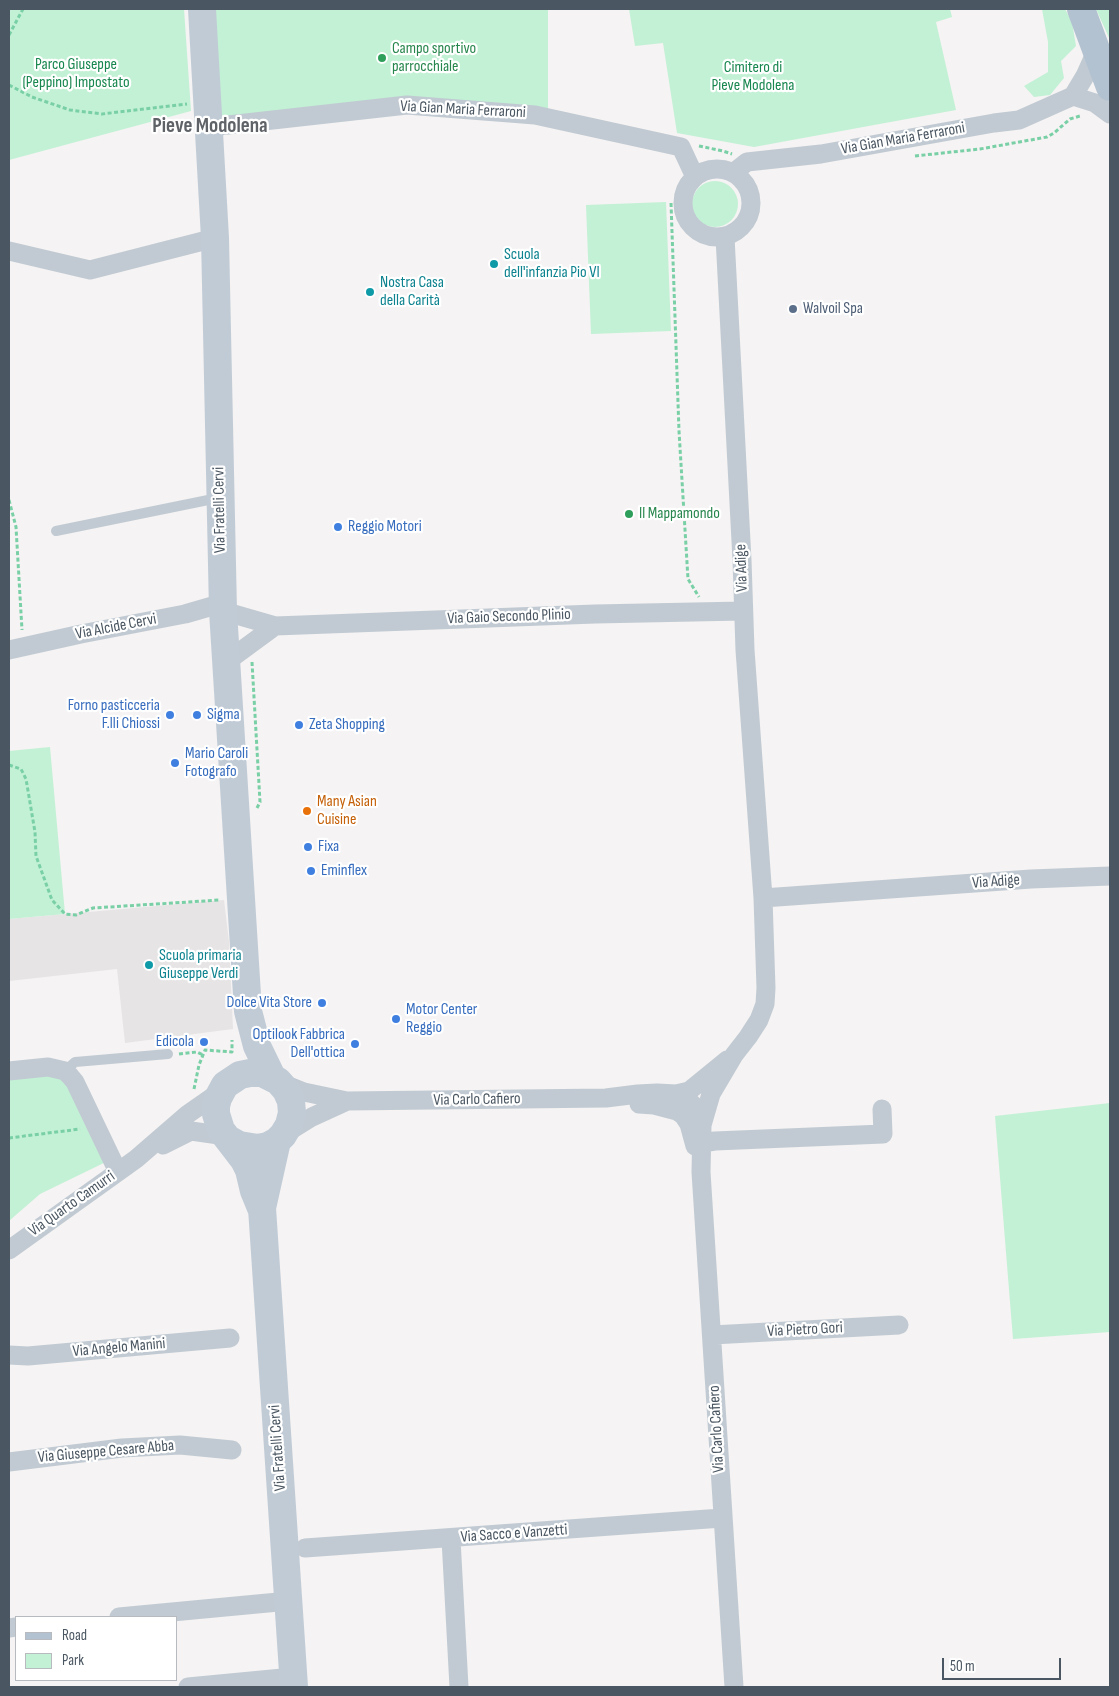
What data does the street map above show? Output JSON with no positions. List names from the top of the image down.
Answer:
{
  "streets": {
    "main road": ["Via Fratelli Cervi"],
    "street": [
      "Via Gian Maria Ferraroni",
      "Via Adige",
      "Via Gaio Secondo Plinio",
      "Via Alcide Cervi",
      "Via Carlo Cafiero",
      "Via Quarto Camurri",
      "Via Pietro Gori",
      "Via Angelo Manini",
      "Via Giuseppe Cesare Abba",
      "Via Sacco e Vanzetti"
    ]
  },
  "crossings": [
    ["Via Gian Maria Ferraroni", "Via Fratelli Cervi"],
    ["Via Gian Maria Ferraroni", "Via Adige"],
    ["Via Fratelli Cervi", "Via Gaio Secondo Plinio"],
    ["Via Fratelli Cervi", "Via Alcide Cervi"],
    ["Via Fratelli Cervi", "Via Carlo Cafiero"],
    ["Via Fratelli Cervi", "Via Quarto Camurri"],
    ["Via Adige", "Via Gaio Secondo Plinio"],
    ["Via Adige", "Via Carlo Cafiero"],
    ["Via Gaio Secondo Plinio", "Via Alcide Cervi"],
    ["Via Carlo Cafiero", "Via Quarto Camurri"],
    ["Via Carlo Cafiero", "Via Pietro Gori"],
    ["Via Carlo Cafiero", "Via Sacco e Vanzetti"]
  ],
  "districts": ["Pieve Modolena"],
  "parks": ["Parco Giuseppe (Peppino) Impostato", "Cimitero di Pieve Modolena"],
  "places": [
    "Campo sportivo parrocchiale",
    "Scuola dell'infanzia Pio VI",
    "Nostra Casa della Carità",
    "Walvoil Spa",
    "Il Mappamondo",
    "Reggio Motori",
    "Forno pasticceria F.lli Chiossi",
    "Sigma",
    "Zeta Shopping",
    "Mario Caroli Fotografo",
    "Many Asian Cuisine",
    "Fixa",
    "Eminflex",
    "Scuola primaria Giuseppe Verdi",
    "Dolce Vita Store",
    "Motor Center Reggio",
    "Edicola",
    "Optilook Fabbrica Dell'ottica"
  ],
  "legend": ["Road", "Park"],
  "scale_bar": "50 m"
}
